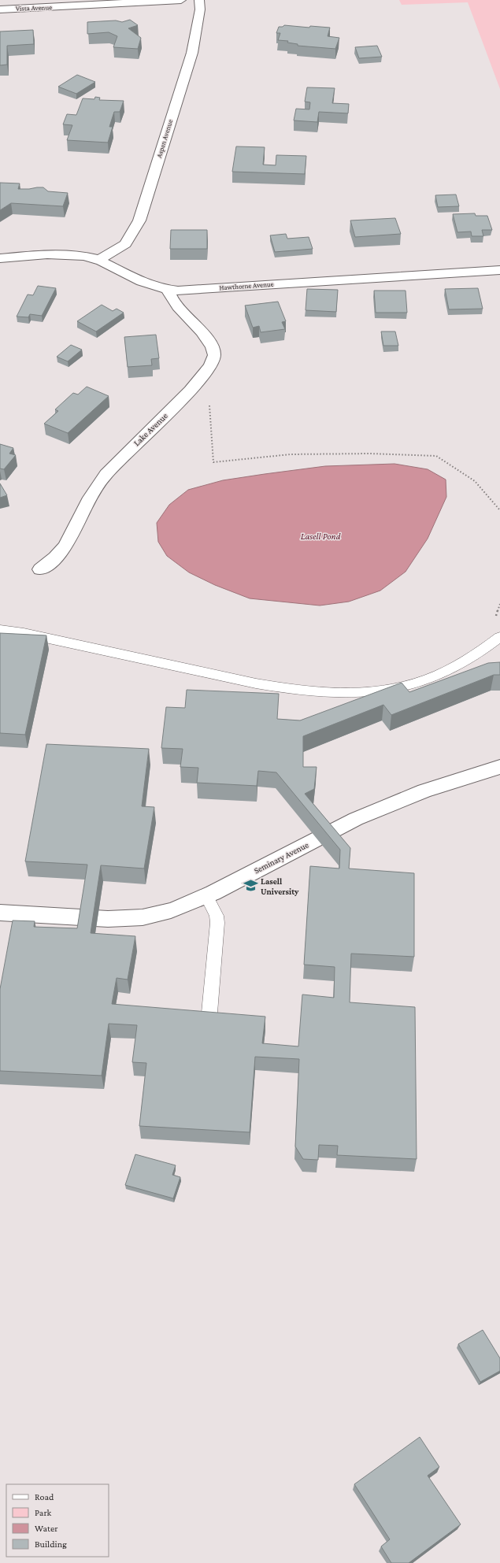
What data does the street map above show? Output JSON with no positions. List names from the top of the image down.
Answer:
{
  "streets": {
    "street": [
      "Vista Avenue",
      "Aspen Avenue",
      "Hawthorne Avenue",
      "Lake Avenue",
      "Seminary Avenue"
    ]
  },
  "crossings": [
    ["Aspen Avenue", "Hawthorne Avenue"],
    ["Hawthorne Avenue", "Lake Avenue"]
  ],
  "water": ["Lasell Pond"],
  "places": {
    "school or university": ["Lasell University"]
  },
  "legend": [
    "Road",
    "Park",
    "Water",
    "Building"
  ]
}
